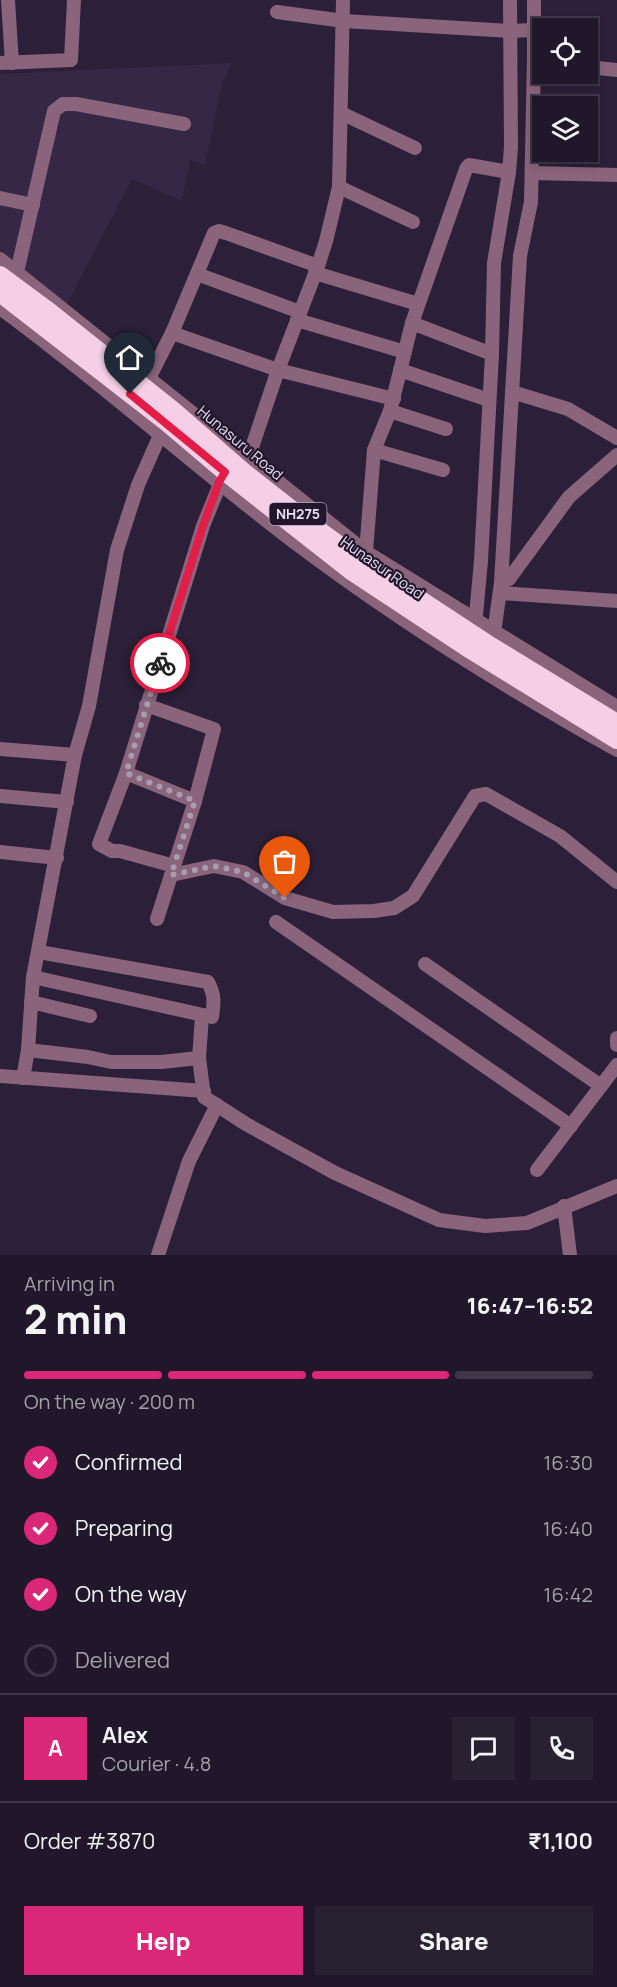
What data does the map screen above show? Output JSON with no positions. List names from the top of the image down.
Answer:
{
  "streets": {
    "highway": ["Hunasuru Road", "NH275", "Hunasur Road"]
  },
  "crossings": [
    ["Hunasuru Road", "Hunasur Road"]
  ],
  "page": {
    "heading": ["2 min", "Arriving in", "16:47–16:52"],
    "panel": [
      "Alex",
      "Courier · 4.8",
      "Order #3870",
      "₹1,100"
    ],
    "bar": "On the way · 200 m",
    "list": [
      ["Confirmed", "16:30"],
      ["Preparing", "16:40"],
      ["On the way", "16:42"],
      "Delivered"
    ],
    "round": "A",
    "buttons": ["Help", "Share"]
  }
}
